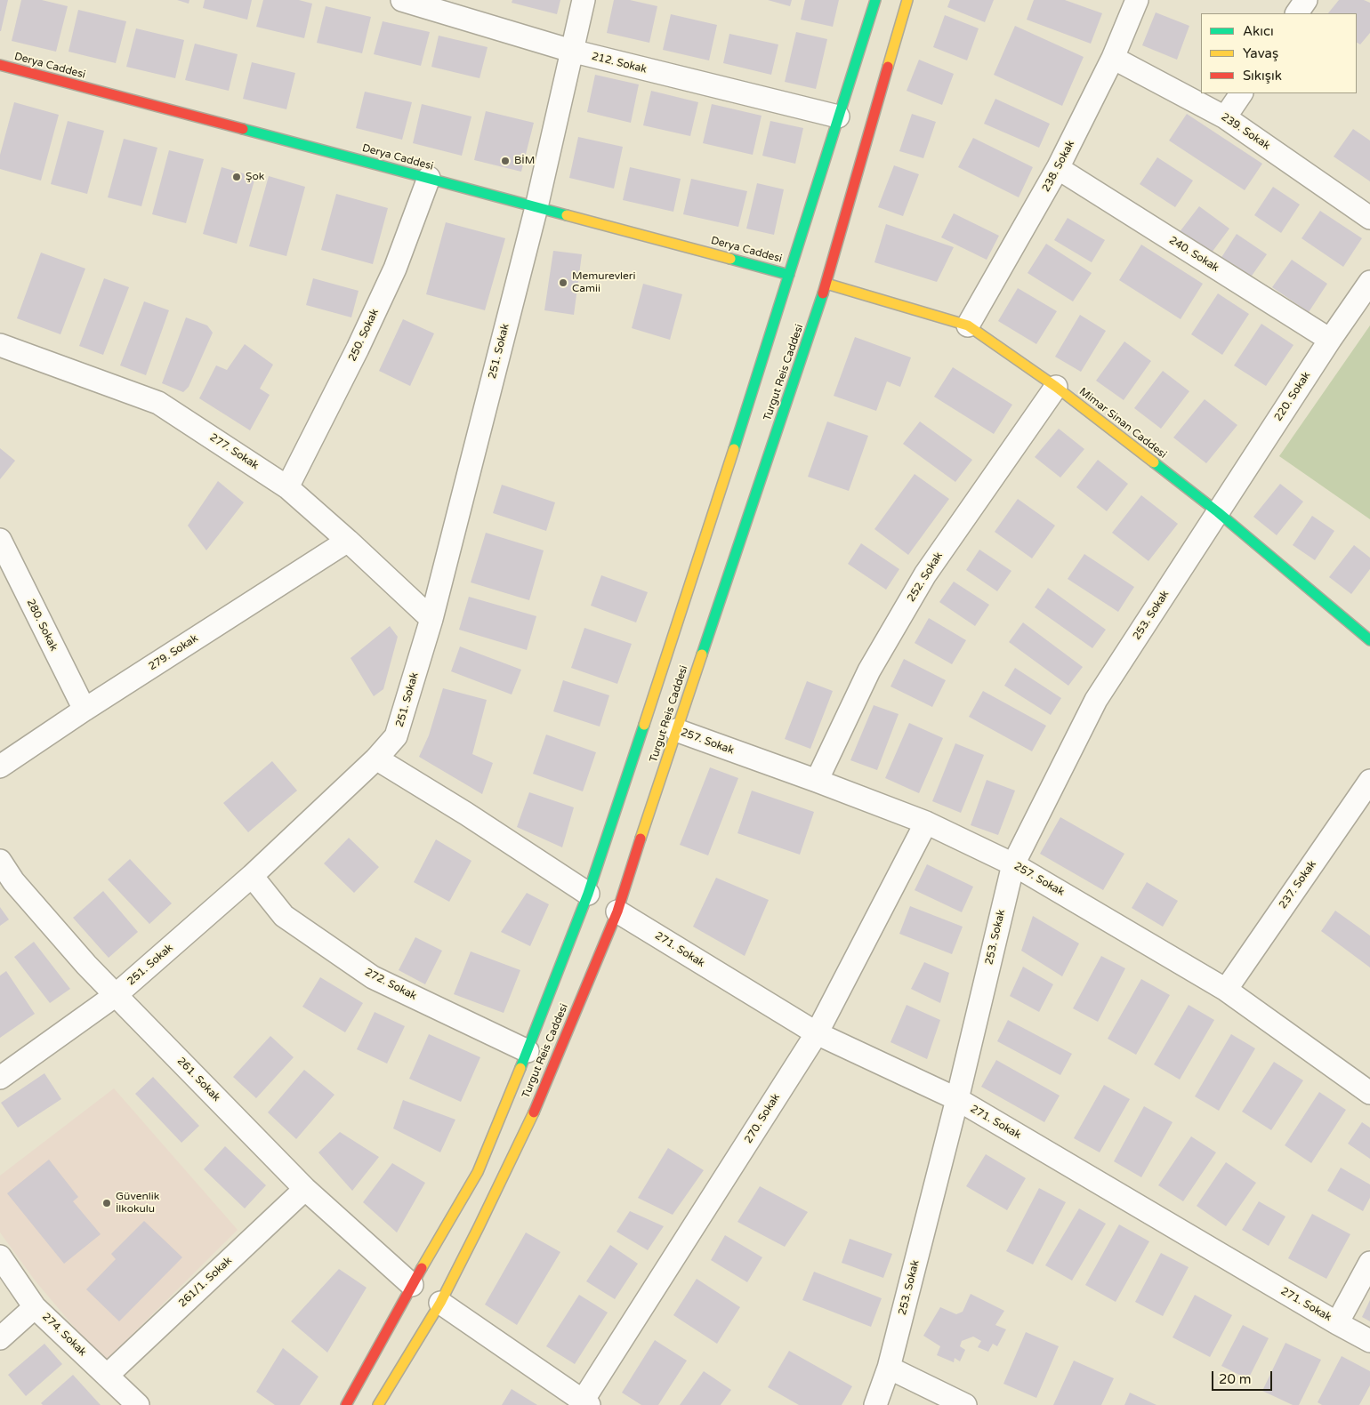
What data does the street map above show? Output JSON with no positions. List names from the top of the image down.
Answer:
{
  "streets": {
    "main road": ["Derya Caddesi", "Turgut Reis Caddesi", "Mimar Sinan Caddesi"],
    "street": [
      "212. Sokak",
      "239. Sokak",
      "238. Sokak",
      "240. Sokak",
      "250. Sokak",
      "251. Sokak",
      "220. Sokak",
      "277. Sokak",
      "252. Sokak",
      "253. Sokak",
      "280. Sokak",
      "279. Sokak",
      "257. Sokak",
      "237. Sokak",
      "271. Sokak",
      "272. Sokak",
      "261. Sokak",
      "270. Sokak",
      "261/1. Sokak",
      "274. Sokak"
    ]
  },
  "crossings": [
    ["212. Sokak", "251. Sokak"],
    ["212. Sokak", "Turgut Reis Caddesi"],
    ["Derya Caddesi", "250. Sokak"],
    ["Derya Caddesi", "251. Sokak"],
    ["Derya Caddesi", "Turgut Reis Caddesi"],
    ["239. Sokak", "238. Sokak"],
    ["238. Sokak", "240. Sokak"],
    ["238. Sokak", "Mimar Sinan Caddesi"],
    ["240. Sokak", "220. Sokak"],
    ["250. Sokak", "277. Sokak"],
    ["251. Sokak", "277. Sokak"],
    ["251. Sokak", "272. Sokak"],
    ["251. Sokak", "261. Sokak"],
    ["Turgut Reis Caddesi", "Mimar Sinan Caddesi"],
    ["Turgut Reis Caddesi", "257. Sokak"],
    ["Turgut Reis Caddesi", "271. Sokak"],
    ["Turgut Reis Caddesi", "272. Sokak"],
    ["Turgut Reis Caddesi", "261. Sokak"],
    ["220. Sokak", "Mimar Sinan Caddesi"],
    ["220. Sokak", "253. Sokak"],
    ["Mimar Sinan Caddesi", "252. Sokak"],
    ["Mimar Sinan Caddesi", "253. Sokak"],
    ["277. Sokak", "279. Sokak"],
    ["252. Sokak", "257. Sokak"],
    ["253. Sokak", "257. Sokak"],
    ["253. Sokak", "271. Sokak"],
    ["280. Sokak", "279. Sokak"],
    ["257. Sokak", "237. Sokak"],
    ["257. Sokak", "270. Sokak"],
    ["271. Sokak", "270. Sokak"],
    ["261. Sokak", "261/1. Sokak"],
    ["261/1. Sokak", "274. Sokak"]
  ],
  "places": [
    "BİM",
    "Şok",
    "Memurevleri Camii",
    "Güvenlik İlkokulu"
  ],
  "legend": ["Akıcı", "Yavaş", "Sıkışık"],
  "scale_bar": "20 m"
}
